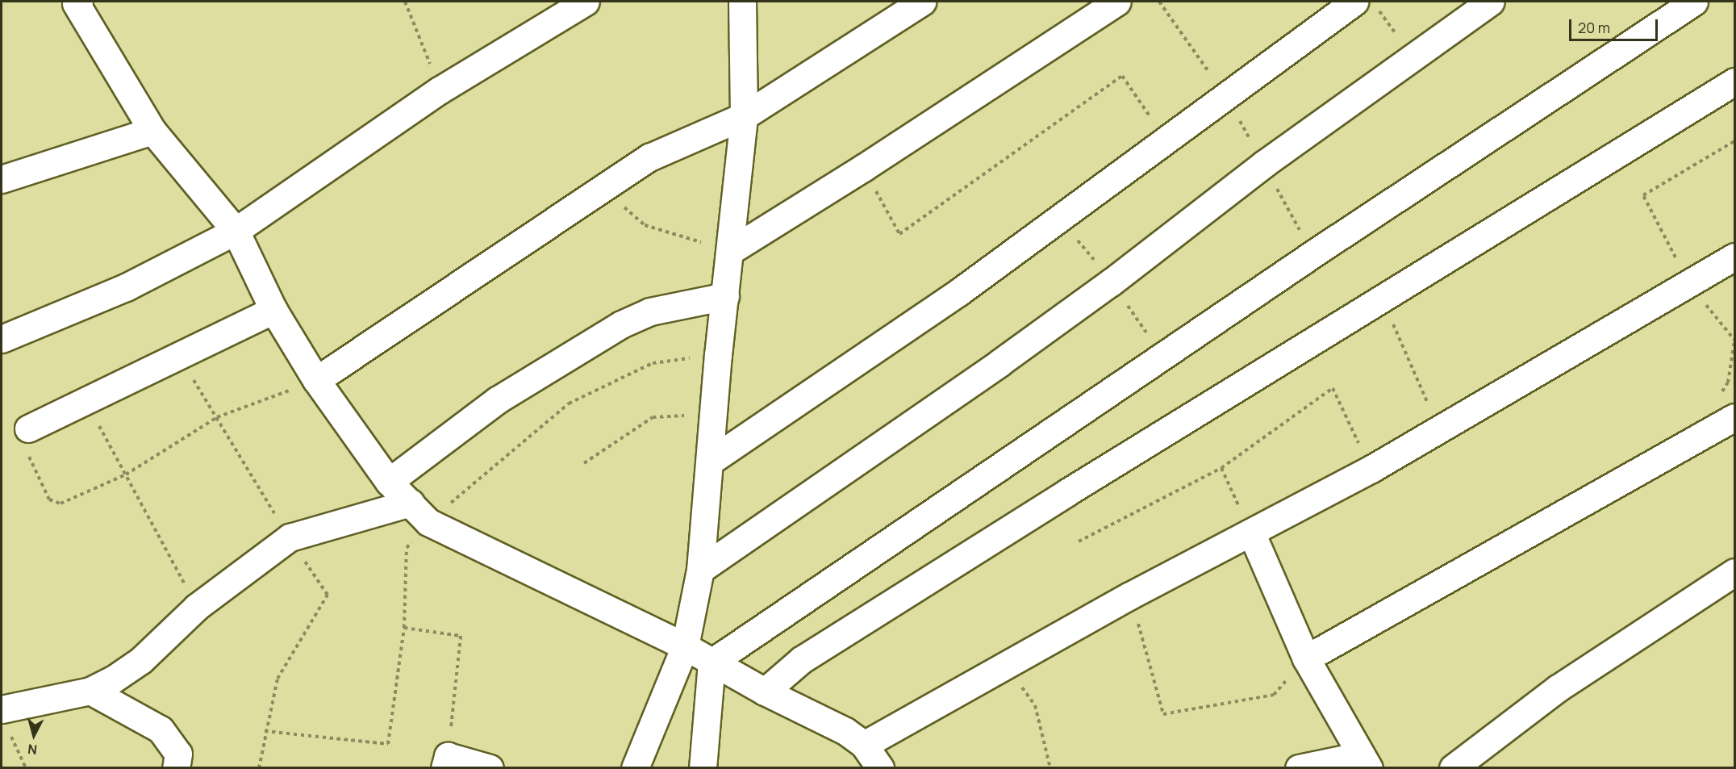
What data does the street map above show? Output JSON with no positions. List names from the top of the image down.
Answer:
{
  "scale_bar": "20 m",
  "north": "bottom"
}
